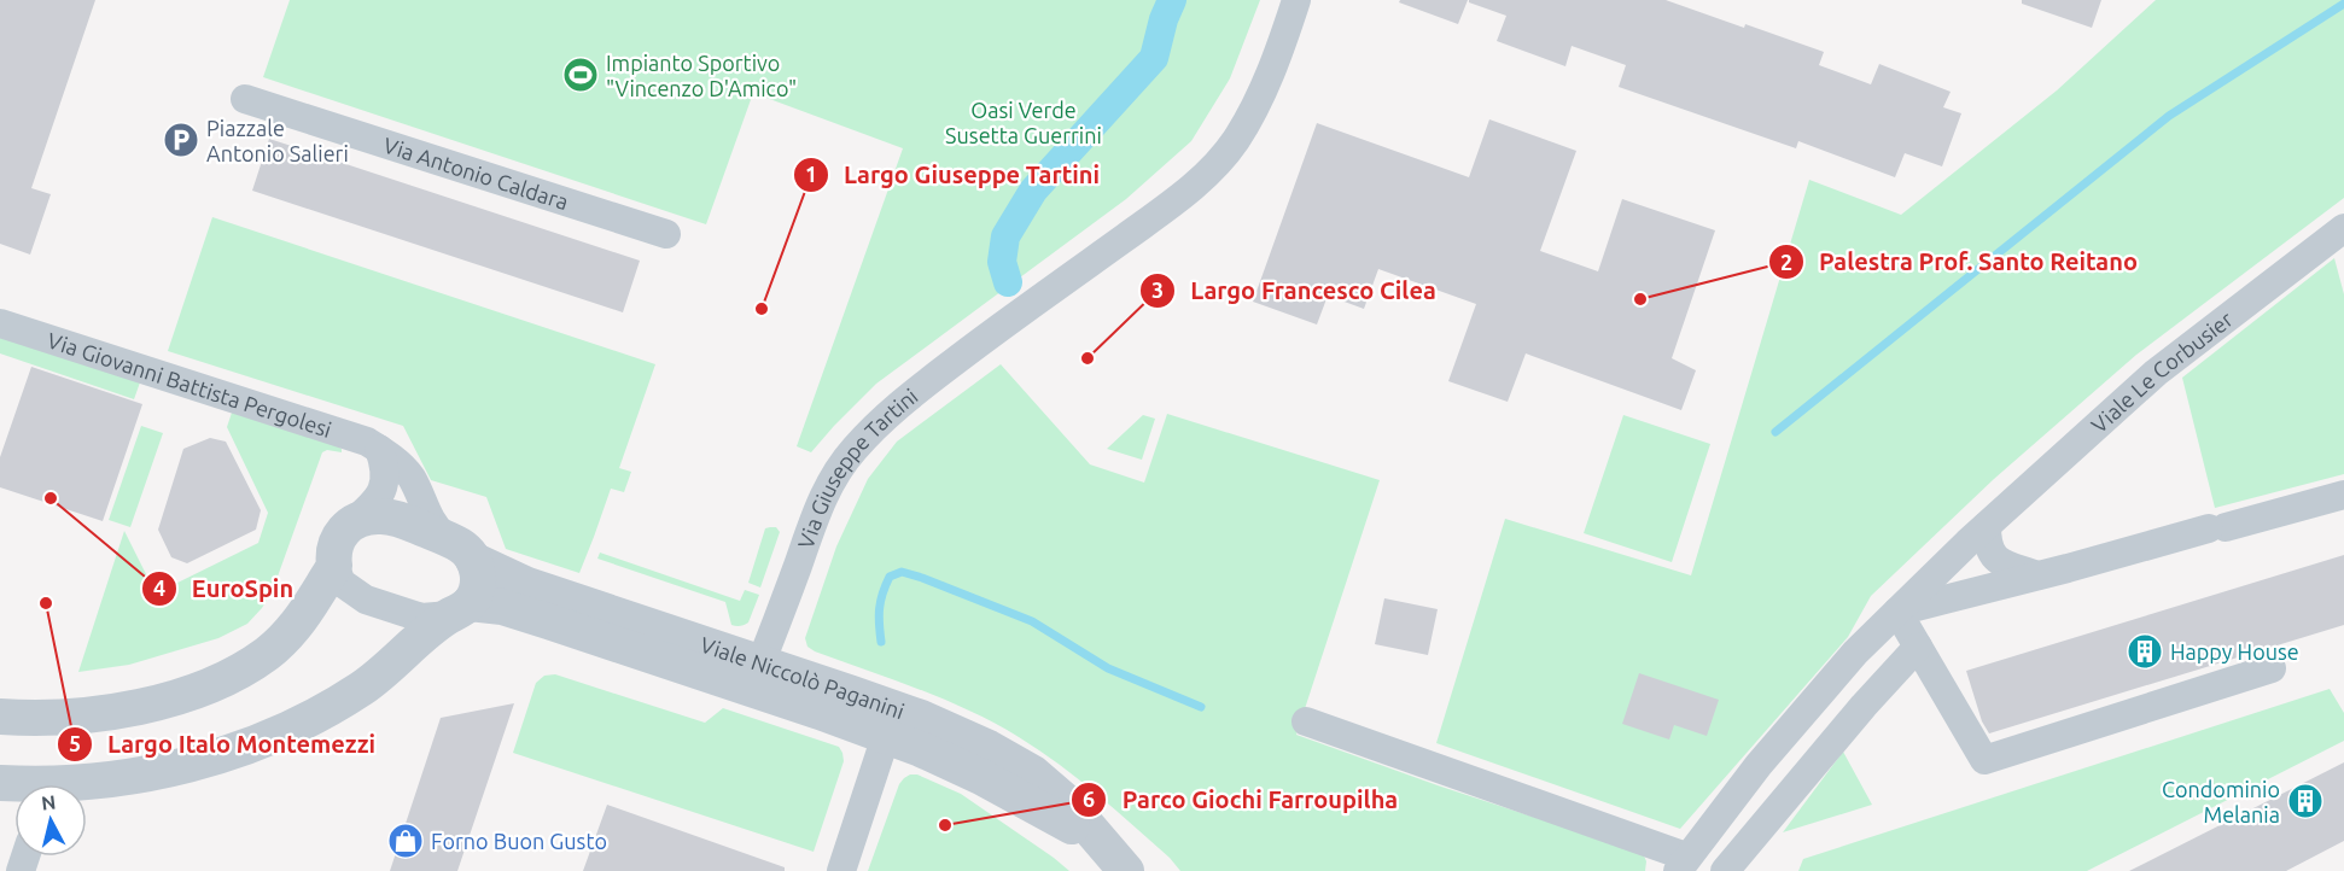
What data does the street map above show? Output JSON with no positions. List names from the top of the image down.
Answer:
{
  "streets": {
    "street": [
      "Via Antonio Caldara",
      "Viale Le Corbusier",
      "Via Giovanni Battista Pergolesi",
      "Via Giuseppe Tartini",
      "Viale Niccolò Paganini"
    ]
  },
  "crossings": [
    ["Via Giovanni Battista Pergolesi", "Viale Niccolò Paganini"],
    ["Via Giuseppe Tartini", "Viale Niccolò Paganini"]
  ],
  "parks": ["Oasi Verde Susetta Guerrini"],
  "places": {
    "sports": ["Impianto Sportivo \"Vincenzo D'Amico\""],
    "parking": ["Piazzale Antonio Salieri"],
    "other": [
      "Palestra Prof. Santo Reitano",
      "Largo Giuseppe Tartini",
      "Largo Francesco Cilea",
      "EuroSpin",
      "Largo Italo Montemezzi",
      "Parco Giochi Farroupilha"
    ],
    "building": ["Happy House", "Condominio Melania"],
    "shop": ["Forno Buon Gusto"]
  },
  "north": "top"
}
